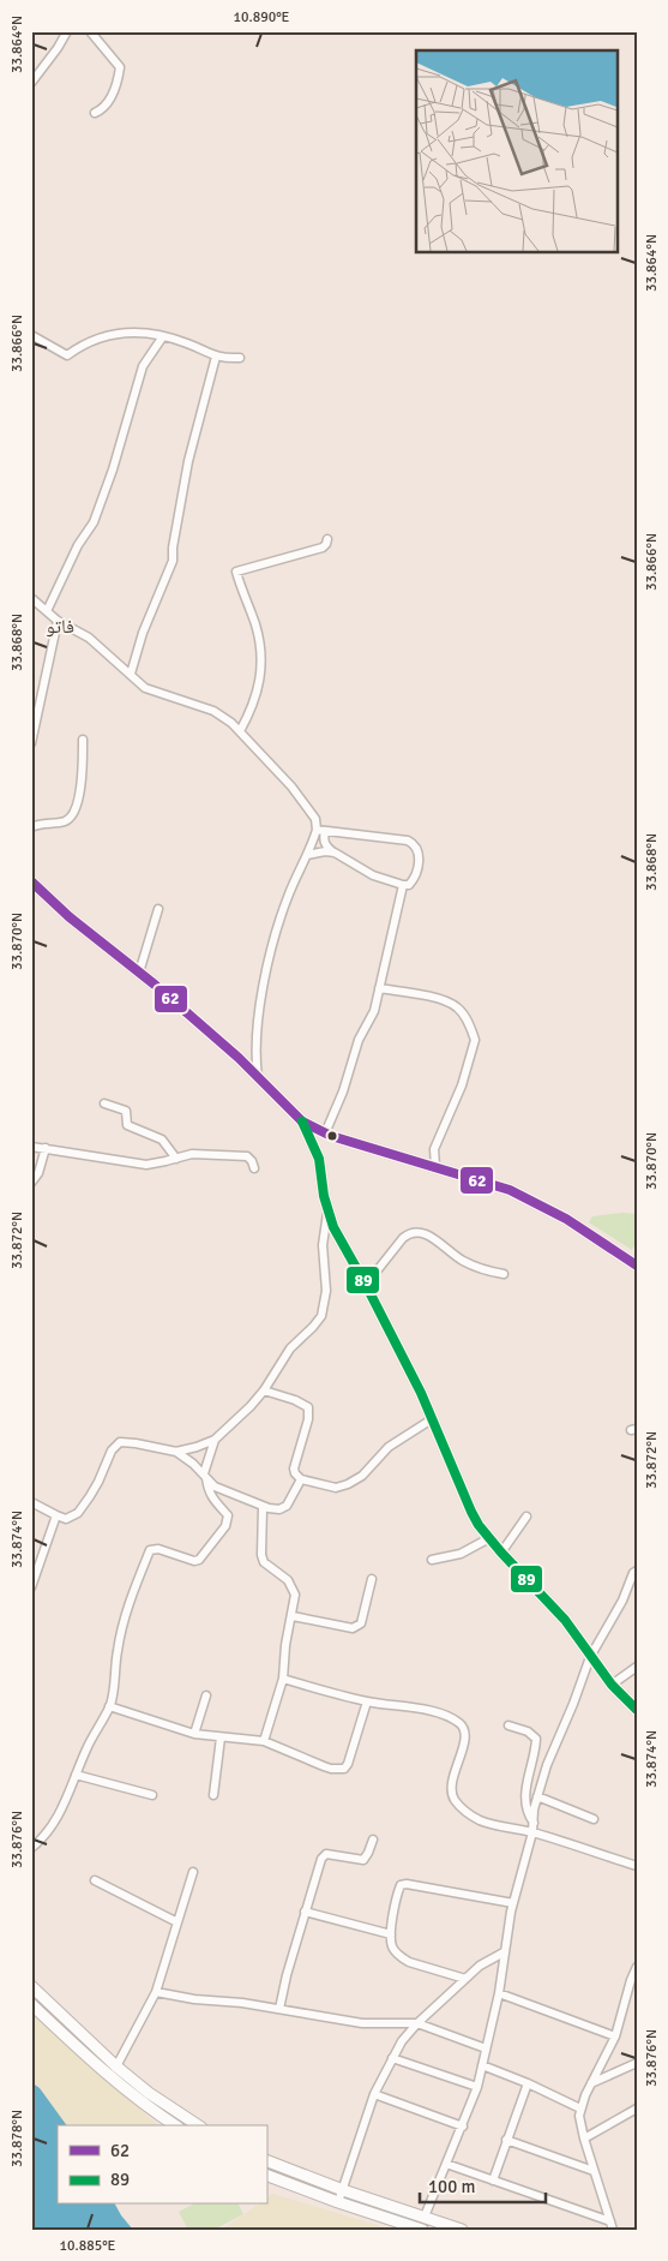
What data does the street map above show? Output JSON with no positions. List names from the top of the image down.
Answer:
{
  "districts": ["فاتو"],
  "lines": ["transit line 62", "transit line 89"],
  "legend": ["62", "89"],
  "scale_bar": "100 m",
  "coordinates": [
    "10.890°E",
    "33.864°N",
    "33.866°N",
    "33.868°N",
    "33.870°N",
    "33.872°N",
    "33.874°N",
    "33.876°N",
    "33.878°N",
    "10.885°E"
  ]
}
